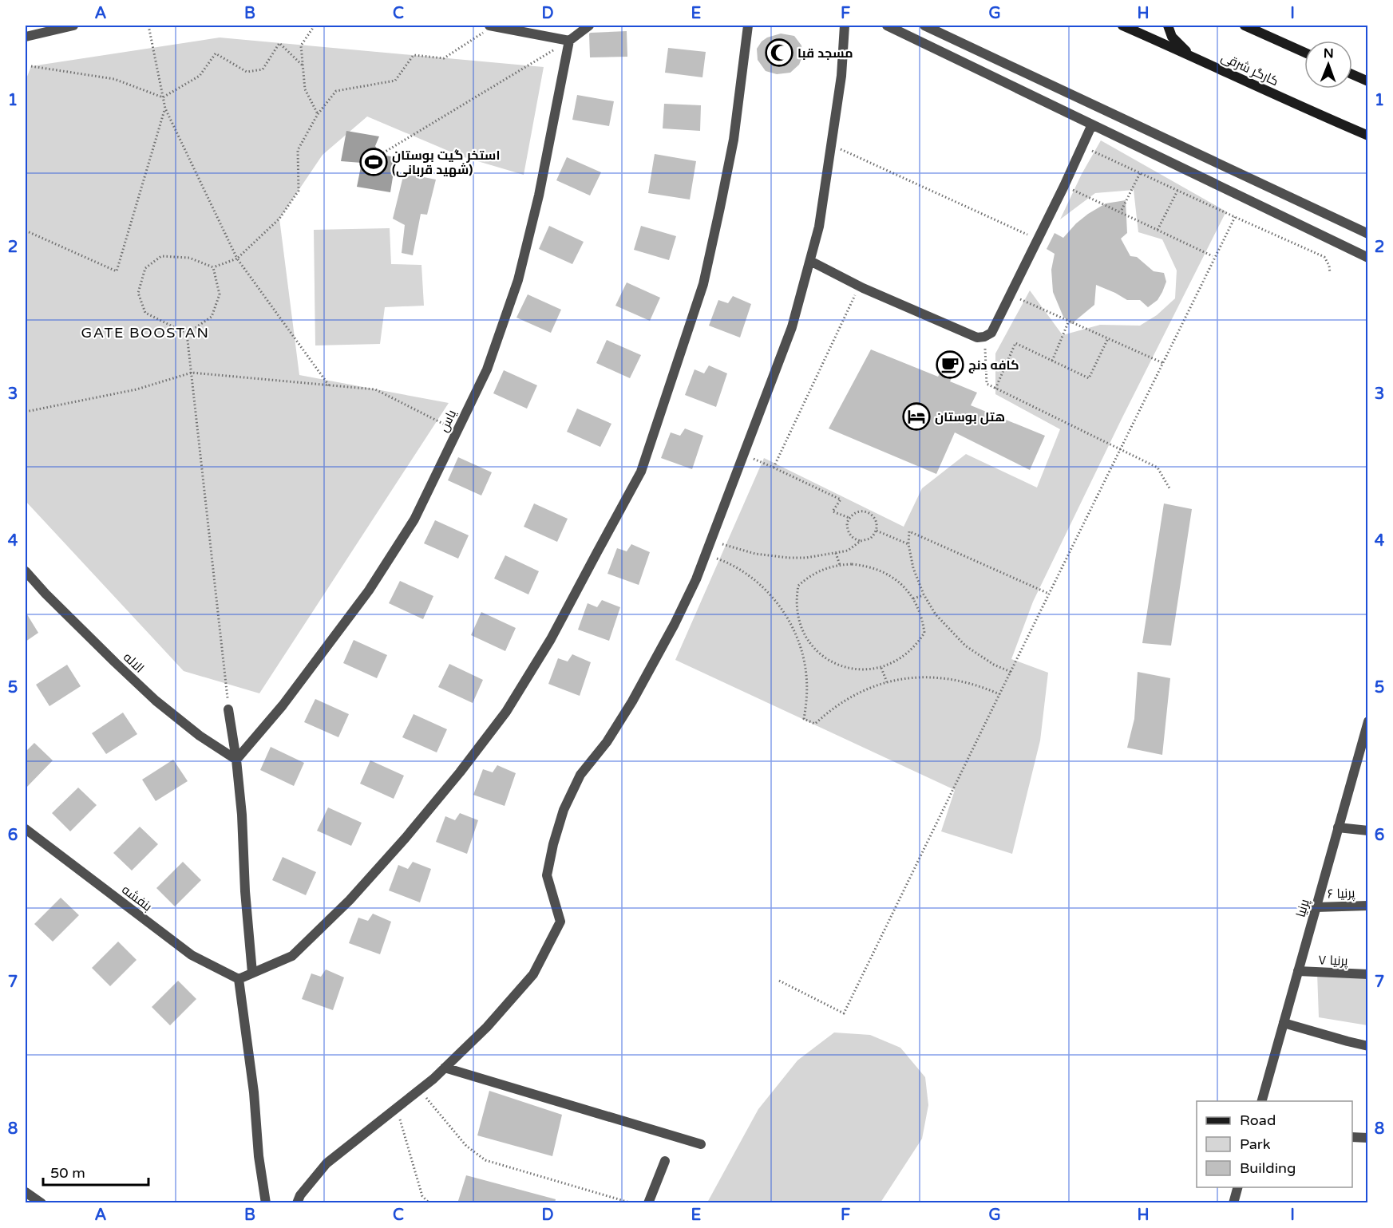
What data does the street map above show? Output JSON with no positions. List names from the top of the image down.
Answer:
{
  "streets": {
    "main road": ["کارگر شرقی"],
    "street": [
      "یاس",
      "الاله",
      "پرنیا ۶",
      "بنفشه",
      "پرنیا",
      "پرنیا ۷"
    ]
  },
  "crossings": [
    ["یاس", "الاله"],
    ["پرنیا ۶", "پرنیا"],
    ["پرنیا", "پرنیا ۷"]
  ],
  "districts": ["GATE BOOSTAN"],
  "places": {
    "mosque": ["مسجد قبا"],
    "sports": ["استخر گیت بوستان (شهید قربانی)"],
    "cafe": ["کافه دنج"],
    "hotel": ["هتل بوستان"]
  },
  "legend": ["Road", "Park", "Building"],
  "scale_bar": "50 m",
  "north": "top",
  "grid": {
    "columns": [
      "A",
      "B",
      "C",
      "D",
      "E",
      "F",
      "G",
      "H",
      "I"
    ],
    "rows": [
      "1",
      "2",
      "3",
      "4",
      "5",
      "6",
      "7",
      "8"
    ]
  }
}
